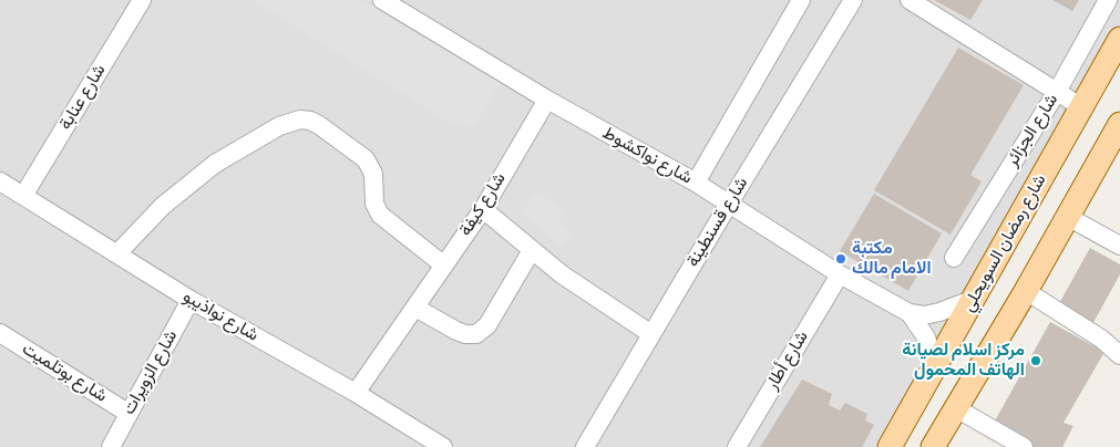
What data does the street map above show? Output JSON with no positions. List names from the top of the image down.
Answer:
{
  "streets": {
    "main road": ["شارع رمضان السويحلي"],
    "street": [
      "شارع عنابة",
      "شارع الجزائر",
      "شارع نواكشوط",
      "شارع كيفة",
      "شارع قسنطينة",
      "شارع نواذيبو",
      "شارع أطار",
      "شارع بوتلميت",
      "شارع الزويرات"
    ]
  },
  "crossings": [
    ["شارع عنابة", "شارع نواذيبو"],
    ["شارع نواكشوط", "شارع كيفة"],
    ["شارع نواكشوط", "شارع قسنطينة"],
    ["شارع نواكشوط", "شارع أطار"],
    ["شارع كيفة", "شارع نواذيبو"],
    ["شارع نواذيبو", "شارع الزويرات"],
    ["شارع بوتلميت", "شارع الزويرات"]
  ],
  "places": ["مكتبة الامام مالك", "مركز اسلام لصيانة الهاتف المحمول"]
}
